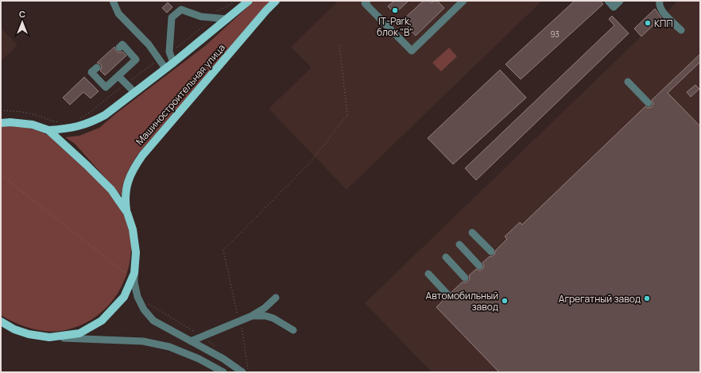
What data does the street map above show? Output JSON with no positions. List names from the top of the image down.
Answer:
{
  "streets": {
    "main road": ["Машиностроительная улица"]
  },
  "places": [
    "IT-Park, блок \"В\"",
    "КПП",
    "Агрегатный завод",
    "Автомобильный завод"
  ],
  "house_numbers": ["93"],
  "north": "top"
}
